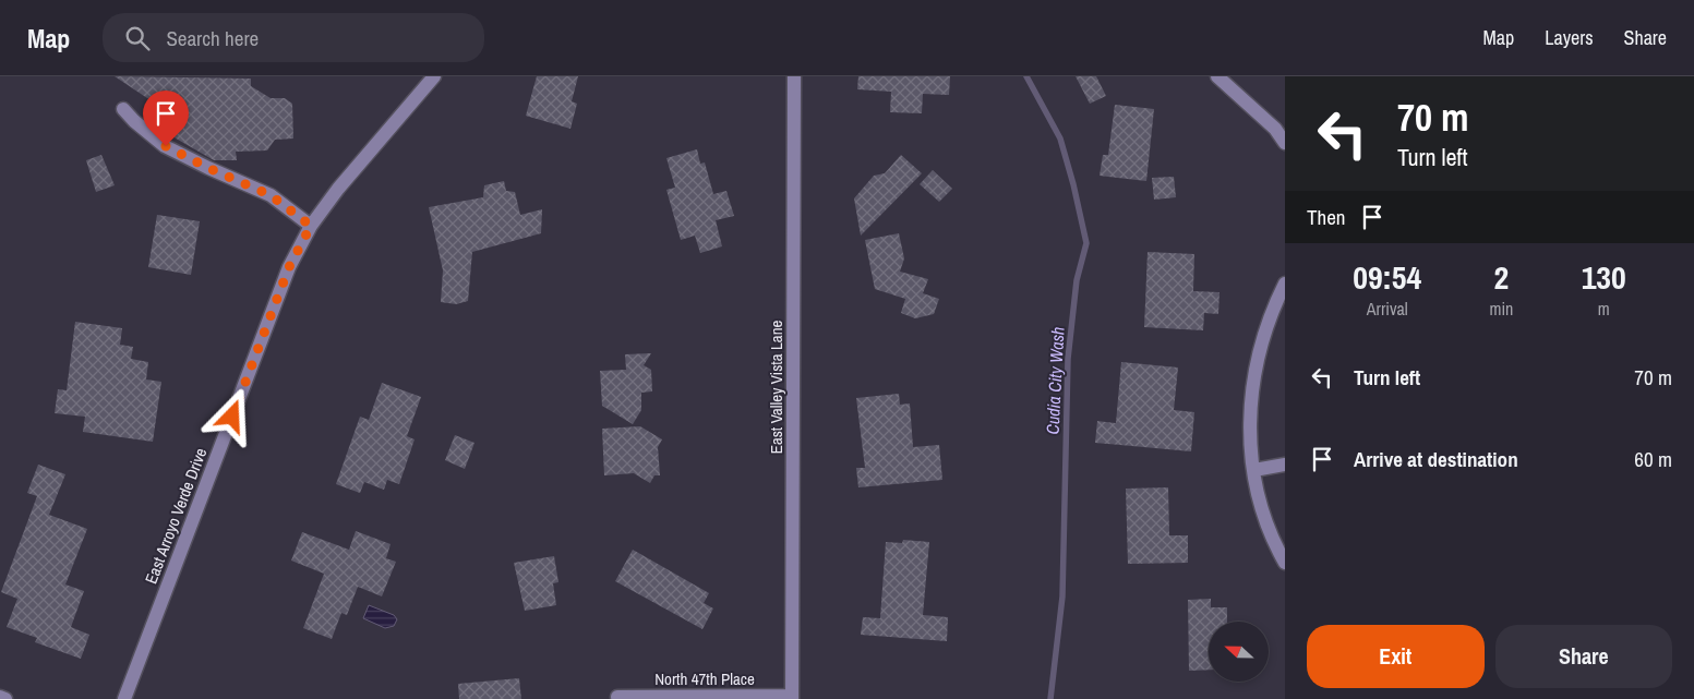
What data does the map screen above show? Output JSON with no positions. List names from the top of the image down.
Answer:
{
  "streets": {
    "street": ["East Valley Vista Lane", "East Arroyo Verde Drive", "North 47th Place"]
  },
  "crossings": [
    ["East Valley Vista Lane", "North 47th Place"]
  ],
  "water": ["Cudia City Wash"],
  "north": "left",
  "page": {
    "header": "Map",
    "search": "Search here",
    "nav": ["Map", "Layers", "Share"],
    "turn": ["70 m", "Turn left"],
    "then": "Then",
    "eta": [
      "09:54",
      "Arrival",
      "2",
      "min",
      "130",
      "m"
    ],
    "list": [
      {
        "name": "Turn left",
        "value": "70 m"
      },
      {
        "name": "Arrive at destination",
        "value": "60 m"
      }
    ],
    "buttons": ["Exit", "Share"]
  }
}
